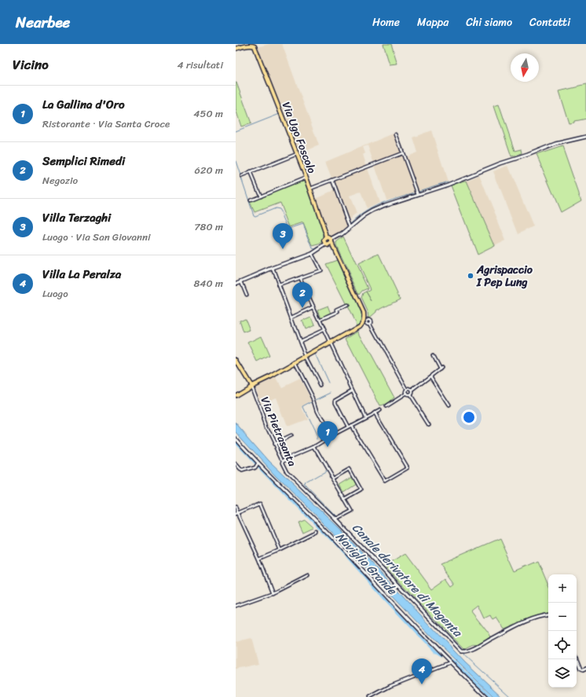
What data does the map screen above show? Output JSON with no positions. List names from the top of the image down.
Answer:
{
  "streets": {
    "main road": ["Via Ugo Foscolo"],
    "street": ["Via Pietrasanta"]
  },
  "water": ["Naviglio Grande", "Canale derivatore di Magenta"],
  "places": ["Agrispaccio I Pep Lung"],
  "north": "bottom",
  "page": {
    "header": "Nearbee",
    "nav": [
      "Home",
      "Mappa",
      "Chi siamo",
      "Contatti"
    ],
    "heading": ["Vicino", "4 risultati"],
    "list": [
      {
        "mark": "1",
        "name": "La Gallina d'Oro",
        "note": "Ristorante · Via Santa Croce",
        "value": "450 m"
      },
      {
        "mark": "2",
        "name": "Semplici Rimedi",
        "note": "Negozio",
        "value": "620 m"
      },
      {
        "mark": "3",
        "name": "Villa Terzaghi",
        "note": "Luogo · Via San Giovanni",
        "value": "780 m"
      },
      {
        "mark": "4",
        "name": "Villa La Peralza",
        "note": "Luogo",
        "value": "840 m"
      }
    ],
    "pins": [
      "3",
      "2",
      "1",
      "4"
    ],
    "map_buttons": ["+", "−"]
  }
}
